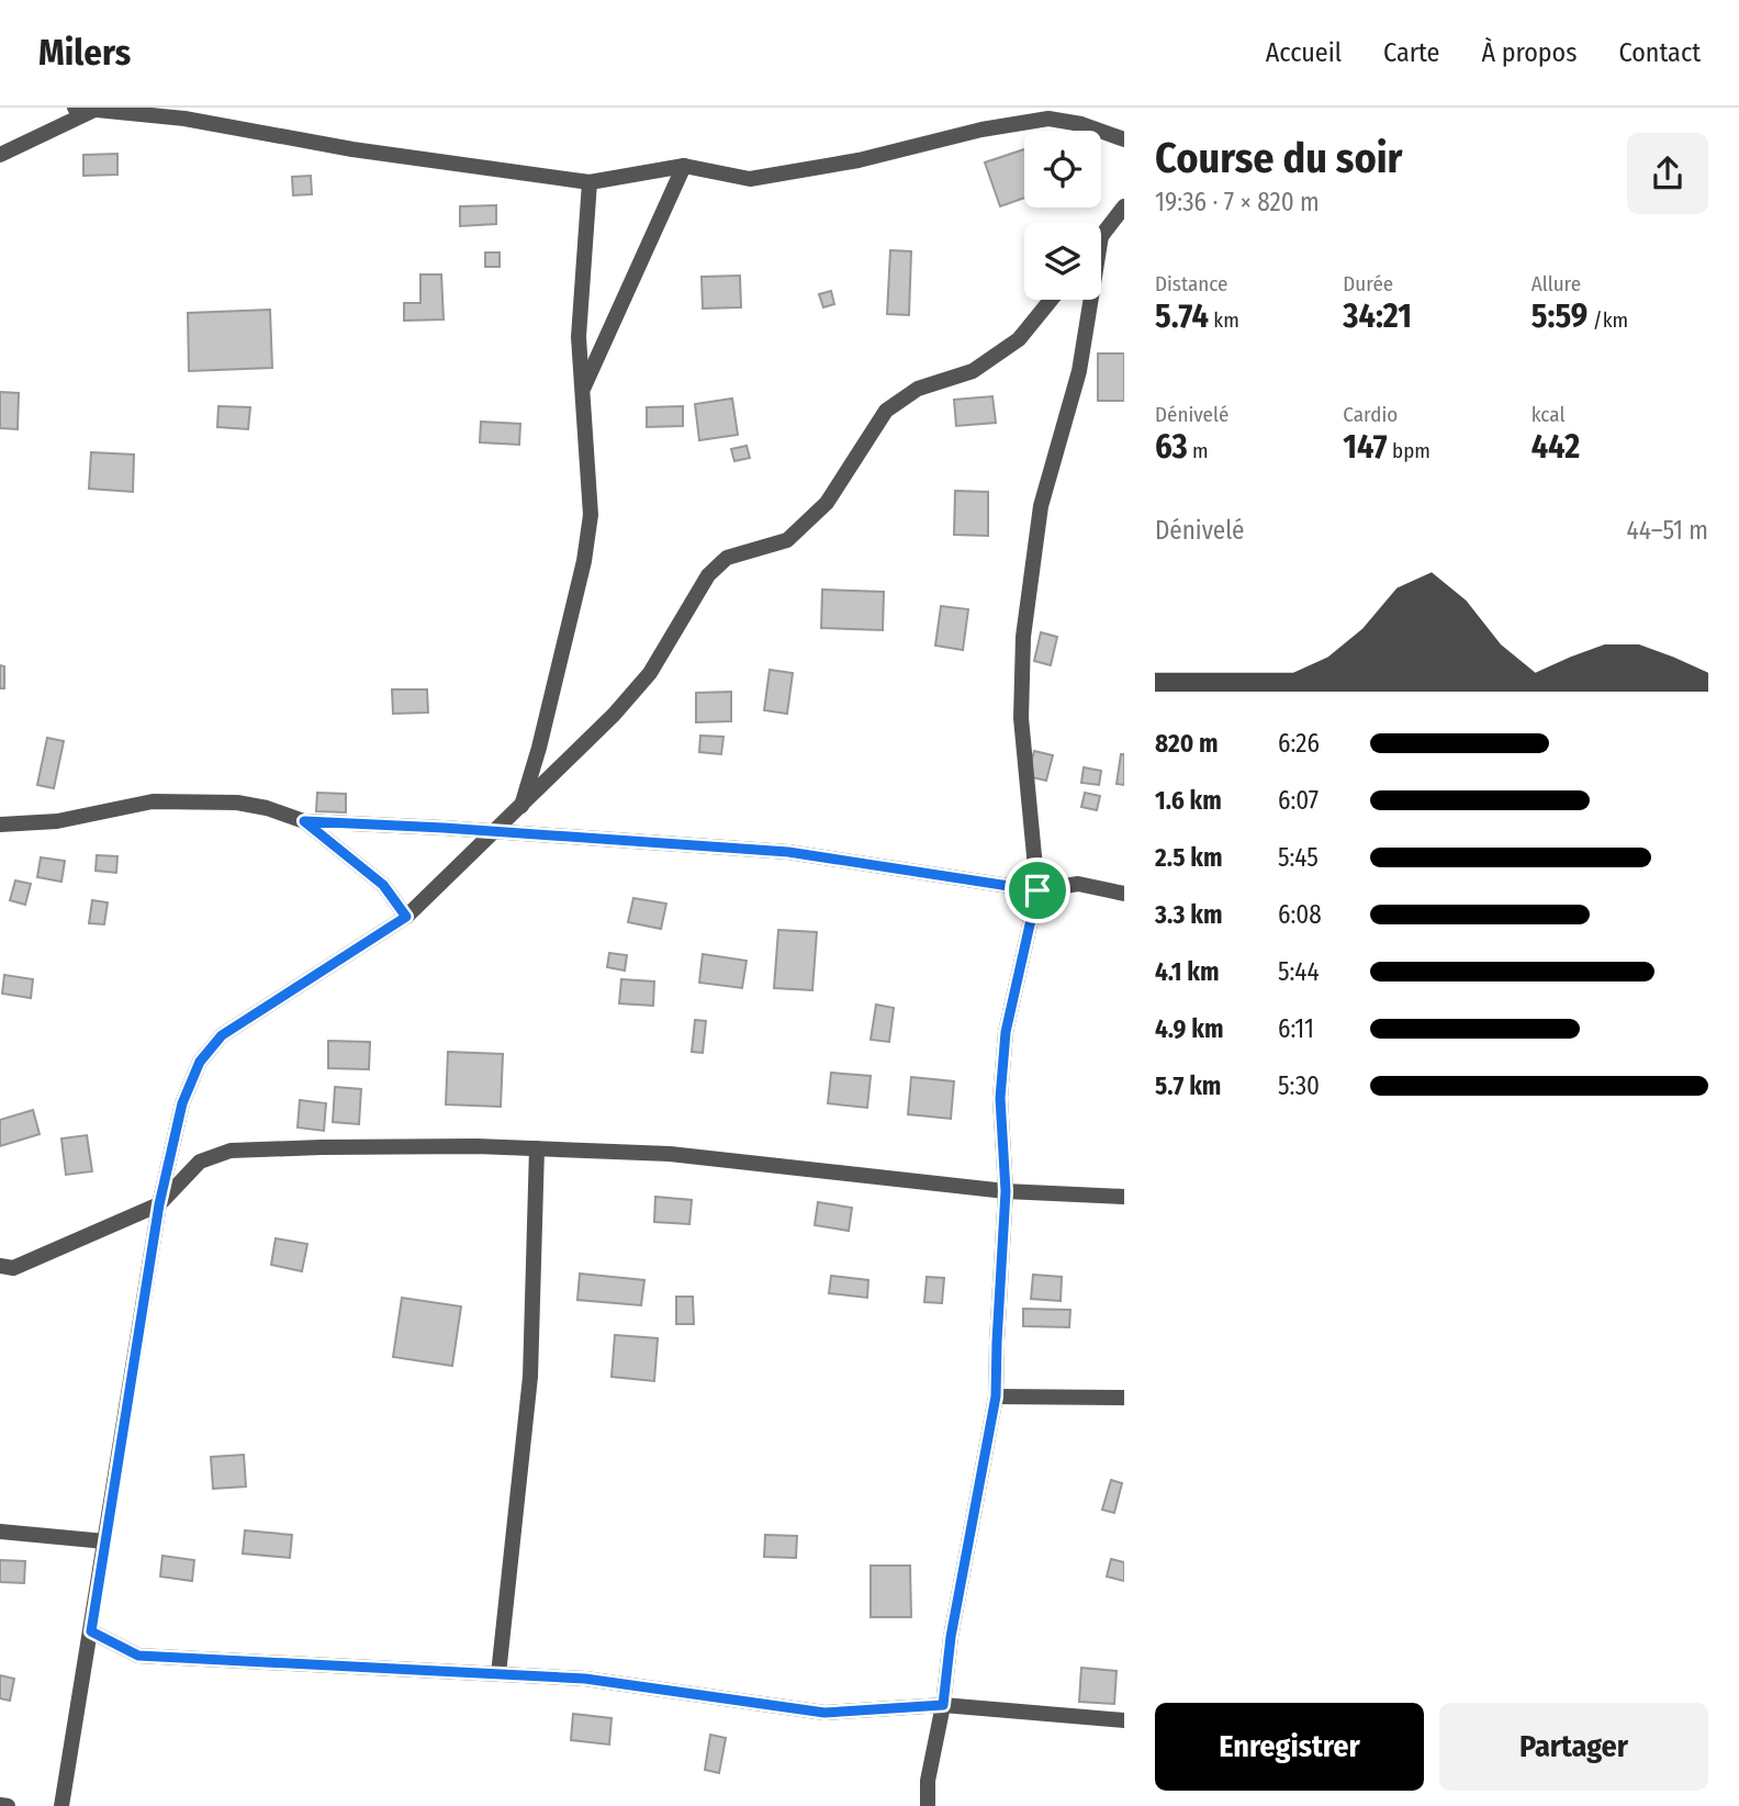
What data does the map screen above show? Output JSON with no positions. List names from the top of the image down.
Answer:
{
  "page": {
    "header": "Milers",
    "nav": [
      "Accueil",
      "Carte",
      "À propos",
      "Contact"
    ],
    "heading": ["Course du soir", "19:36 · 7 × 820 m"],
    "stats": [
      ["Distance", "5.74 km"],
      ["Durée", "34:21"],
      ["Allure", "5:59 /km"],
      ["Dénivelé", "63 m"],
      ["Cardio", "147 bpm"],
      ["kcal", "442"]
    ],
    "chart": ["Dénivelé", "44–51 m"],
    "list": [
      {
        "name": "820 m",
        "note": "6:26"
      },
      {
        "name": "1.6 km",
        "note": "6:07"
      },
      {
        "name": "2.5 km",
        "note": "5:45"
      },
      {
        "name": "3.3 km",
        "note": "6:08"
      },
      {
        "name": "4.1 km",
        "note": "5:44"
      },
      {
        "name": "4.9 km",
        "note": "6:11"
      },
      {
        "name": "5.7 km",
        "note": "5:30"
      }
    ],
    "buttons": ["Enregistrer", "Partager"]
  }
}
